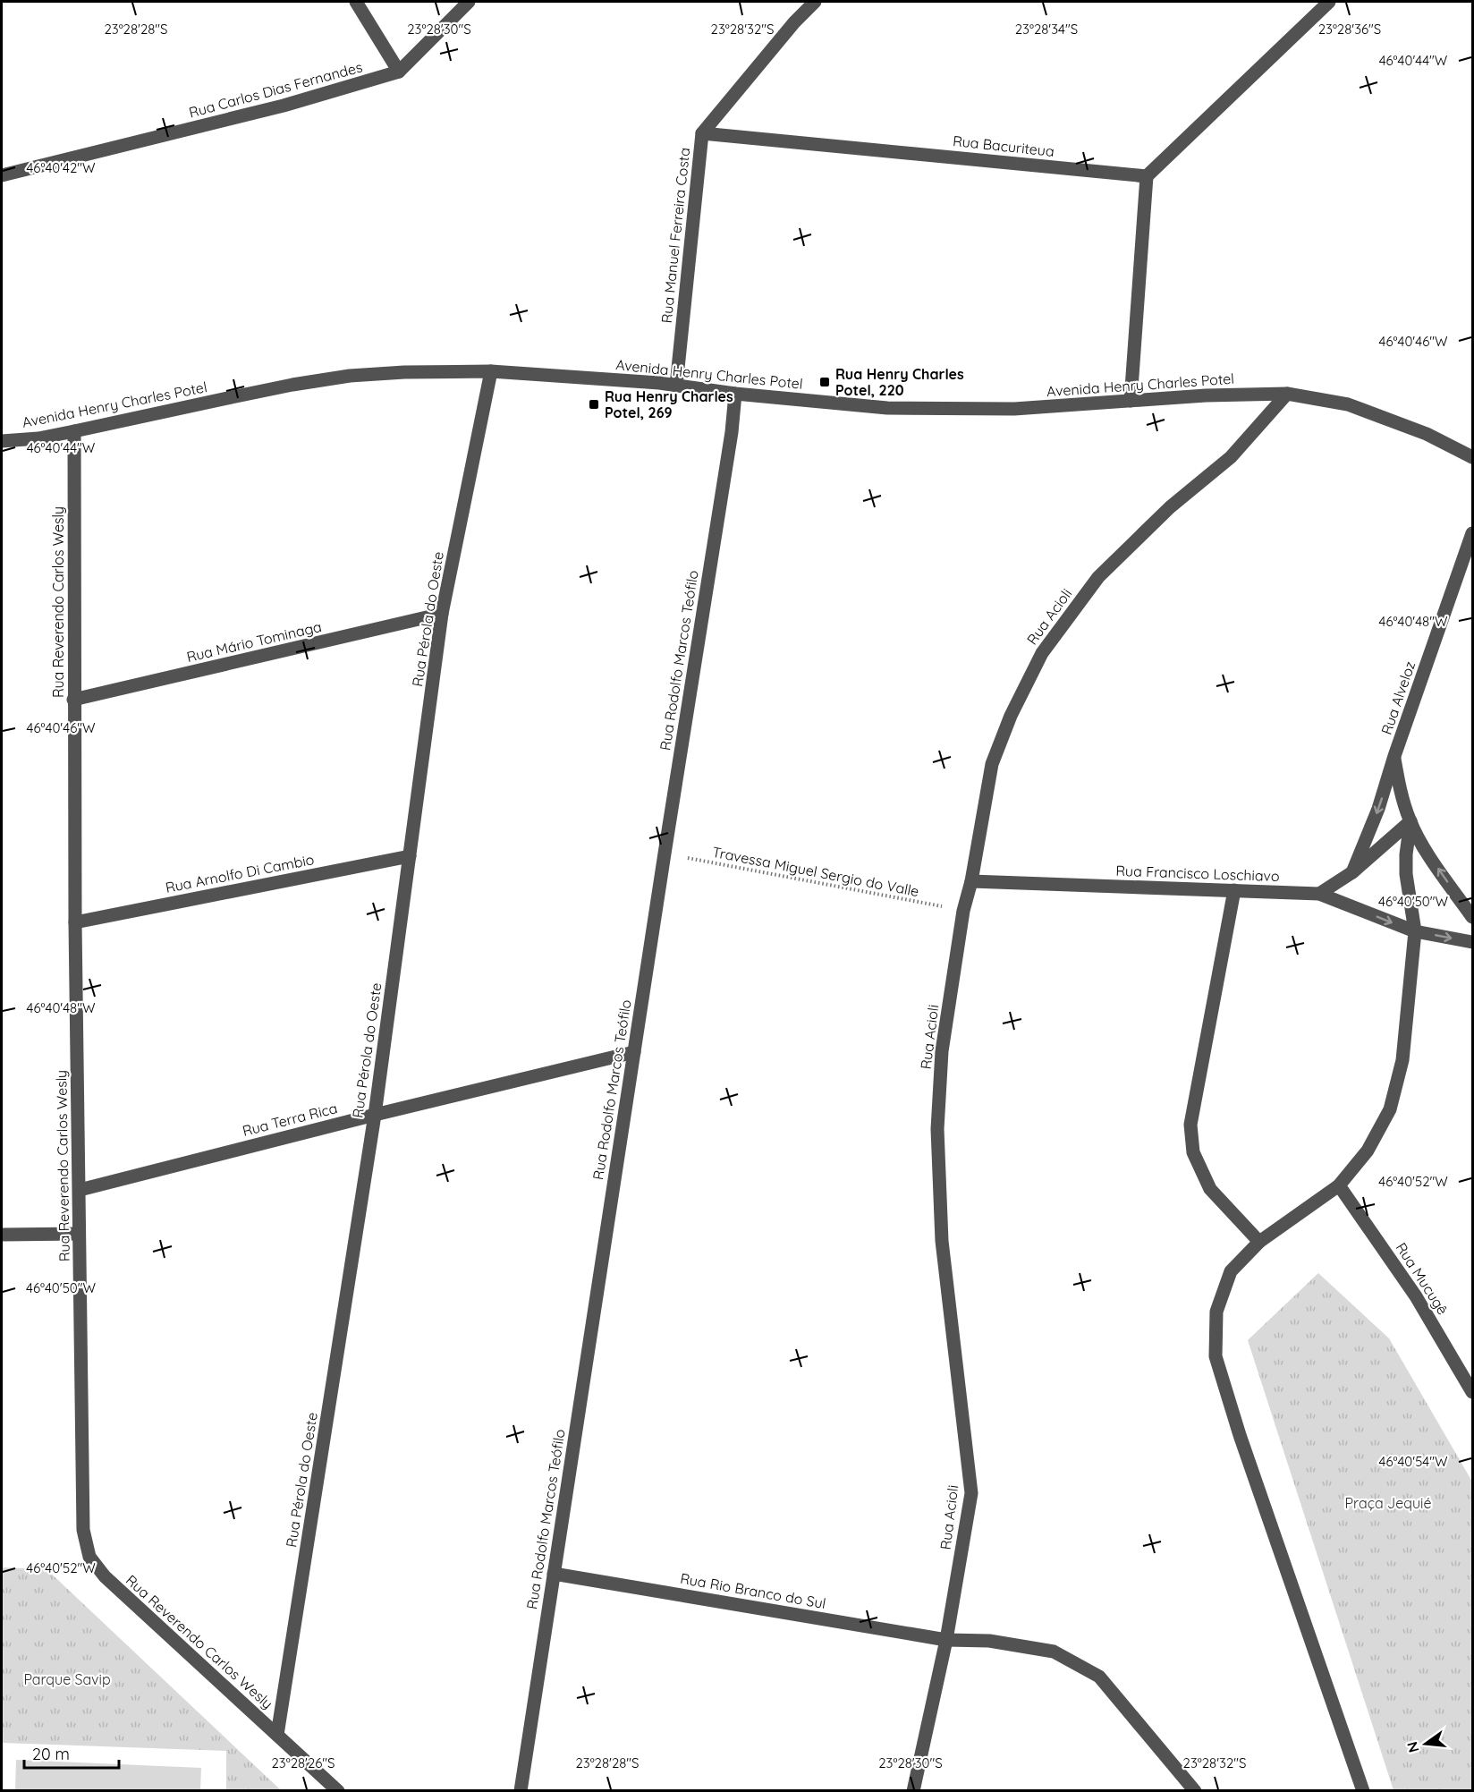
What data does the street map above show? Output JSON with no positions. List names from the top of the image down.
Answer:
{
  "streets": {
    "street": [
      "Rua Carlos Dias Fernandes",
      "Rua Bacuriteua",
      "Rua Manuel Ferreira Costa",
      "Avenida Henry Charles Potel",
      "Rua Reverendo Carlos Wesly",
      "Rua Acioli",
      "Rua Pérola do Oeste",
      "Rua Mário Tominaga",
      "Rua Rodolfo Marcos Teófilo",
      "Rua Alveloz",
      "Rua Arnolfo Di Cambio",
      "Rua Francisco Loschiavo",
      "Rua Terra Rica",
      "Rua Mucugê",
      "Rua Rio Branco do Sul"
    ],
    "path": ["Travessa Miguel Sergio do Valle"]
  },
  "crossings": [
    ["Rua Bacuriteua", "Rua Manuel Ferreira Costa"],
    ["Rua Manuel Ferreira Costa", "Avenida Henry Charles Potel"],
    ["Avenida Henry Charles Potel", "Rua Reverendo Carlos Wesly"],
    ["Avenida Henry Charles Potel", "Rua Acioli"],
    ["Avenida Henry Charles Potel", "Rua Pérola do Oeste"],
    ["Avenida Henry Charles Potel", "Rua Rodolfo Marcos Teófilo"],
    ["Rua Reverendo Carlos Wesly", "Rua Pérola do Oeste"],
    ["Rua Reverendo Carlos Wesly", "Rua Mário Tominaga"],
    ["Rua Reverendo Carlos Wesly", "Rua Arnolfo Di Cambio"],
    ["Rua Reverendo Carlos Wesly", "Rua Terra Rica"],
    ["Rua Acioli", "Travessa Miguel Sergio do Valle"],
    ["Rua Acioli", "Rua Francisco Loschiavo"],
    ["Rua Acioli", "Rua Rio Branco do Sul"],
    ["Rua Pérola do Oeste", "Rua Mário Tominaga"],
    ["Rua Pérola do Oeste", "Rua Arnolfo Di Cambio"],
    ["Rua Pérola do Oeste", "Rua Terra Rica"],
    ["Rua Rodolfo Marcos Teófilo", "Travessa Miguel Sergio do Valle"],
    ["Rua Rodolfo Marcos Teófilo", "Rua Terra Rica"],
    ["Rua Rodolfo Marcos Teófilo", "Rua Rio Branco do Sul"]
  ],
  "parks": ["Praça Jequié", "Parque Savip"],
  "places": {
    "transit": ["Rua Henry Charles Potel, 220", "Rua Henry Charles Potel, 269"]
  },
  "scale_bar": "20 m",
  "north": "left",
  "coordinates": [
    "23°28'30\"S",
    "23°28'32\"S",
    "23°28'34\"S",
    "23°28'36\"S",
    "23°28'28\"S",
    "46°40'44\"W",
    "46°40'42\"W",
    "46°40'46\"W",
    "46°40'48\"W",
    "46°40'50\"W",
    "46°40'52\"W",
    "46°40'54\"W",
    "23°28'26\"S"
  ]
}
